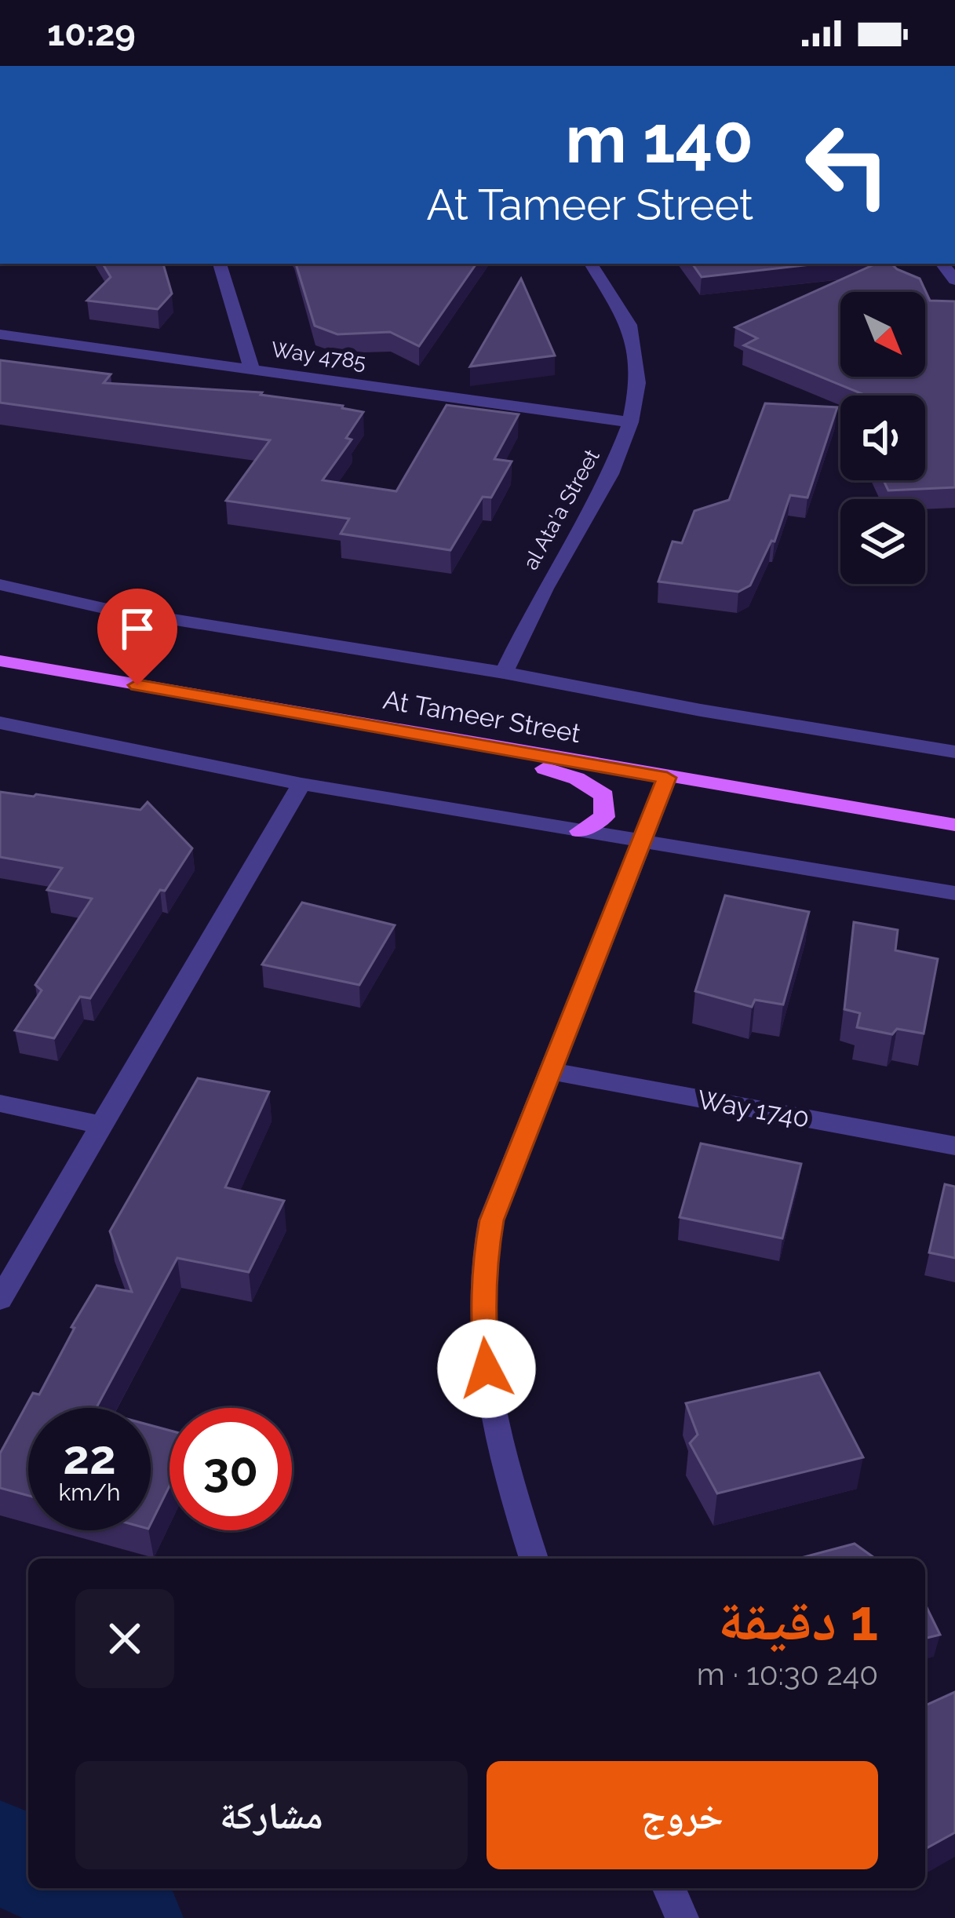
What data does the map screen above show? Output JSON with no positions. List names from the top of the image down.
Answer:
{
  "streets": {
    "main road": ["At Tameer Street"],
    "street": ["Way 4785", "al Ata'a Street", "Way 1740"]
  },
  "crossings": [
    ["Way 4785", "al Ata'a Street"]
  ],
  "north": "bottom right",
  "page": {
    "status": "10:29",
    "turn": ["140 m", "At Tameer Street"],
    "speed": "22 km/h",
    "limit": "30",
    "heading": ["1 دقيقة", "240 m · 10:30"],
    "buttons": ["خروج", "مشاركة"]
  }
}
